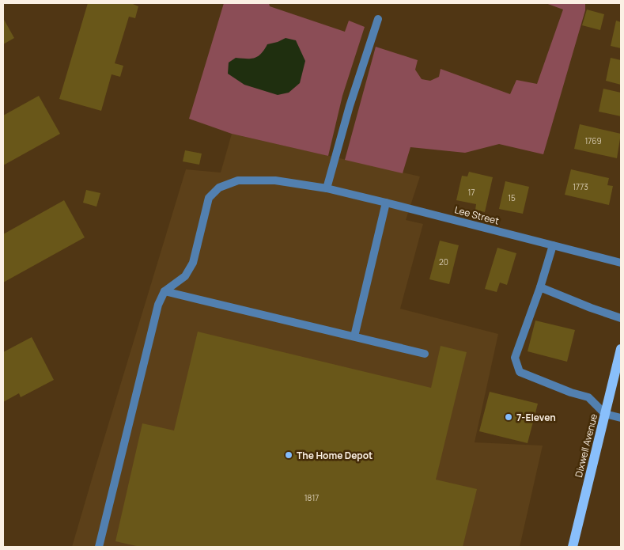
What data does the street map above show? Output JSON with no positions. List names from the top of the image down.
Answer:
{
  "streets": {
    "main road": ["Dixwell Avenue"],
    "street": ["Lee Street"]
  },
  "places": ["7-Eleven", "The Home Depot"],
  "house_numbers": [
    "1769",
    "1773",
    "17",
    "15",
    "20",
    "1817"
  ]
}
